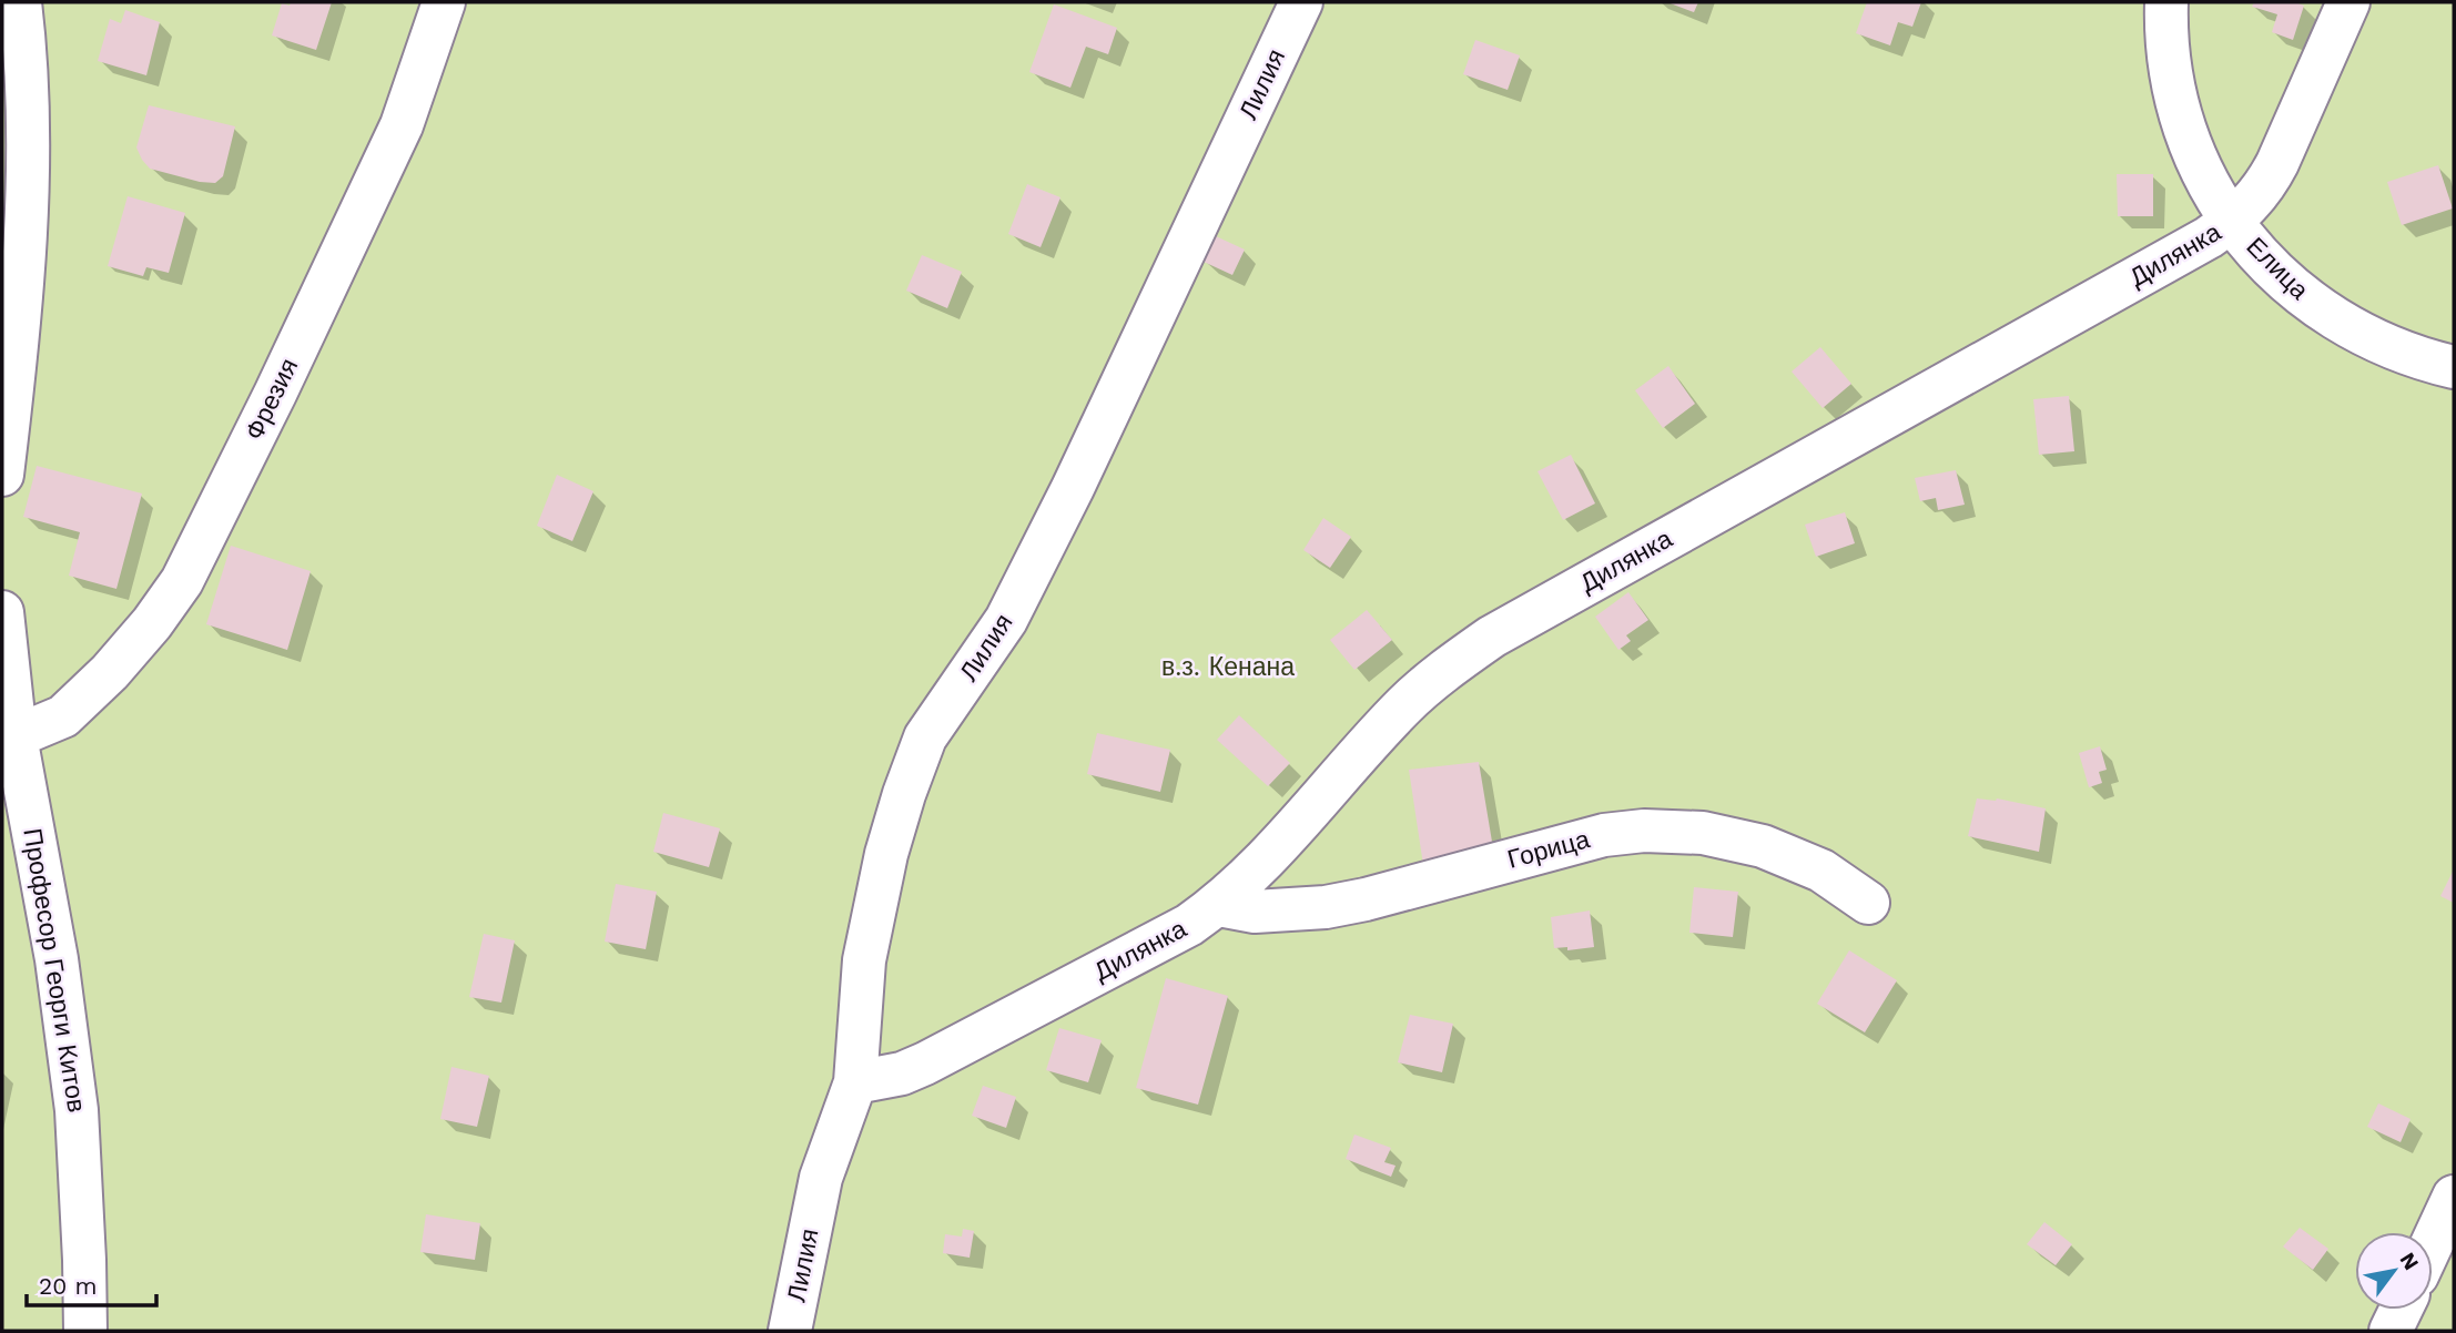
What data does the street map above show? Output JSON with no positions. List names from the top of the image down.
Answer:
{
  "streets": {
    "street": [
      "Лилия",
      "Дилянка",
      "Елица",
      "Фрезия",
      "Горица",
      "Професор Георги Китов"
    ]
  },
  "crossings": [
    ["Лилия", "Дилянка"],
    ["Дилянка", "Елица"],
    ["Дилянка", "Горица"],
    ["Фрезия", "Професор Георги Китов"]
  ],
  "parks": ["в.з. Кенана"],
  "scale_bar": "20 m",
  "north": "top right"
}
